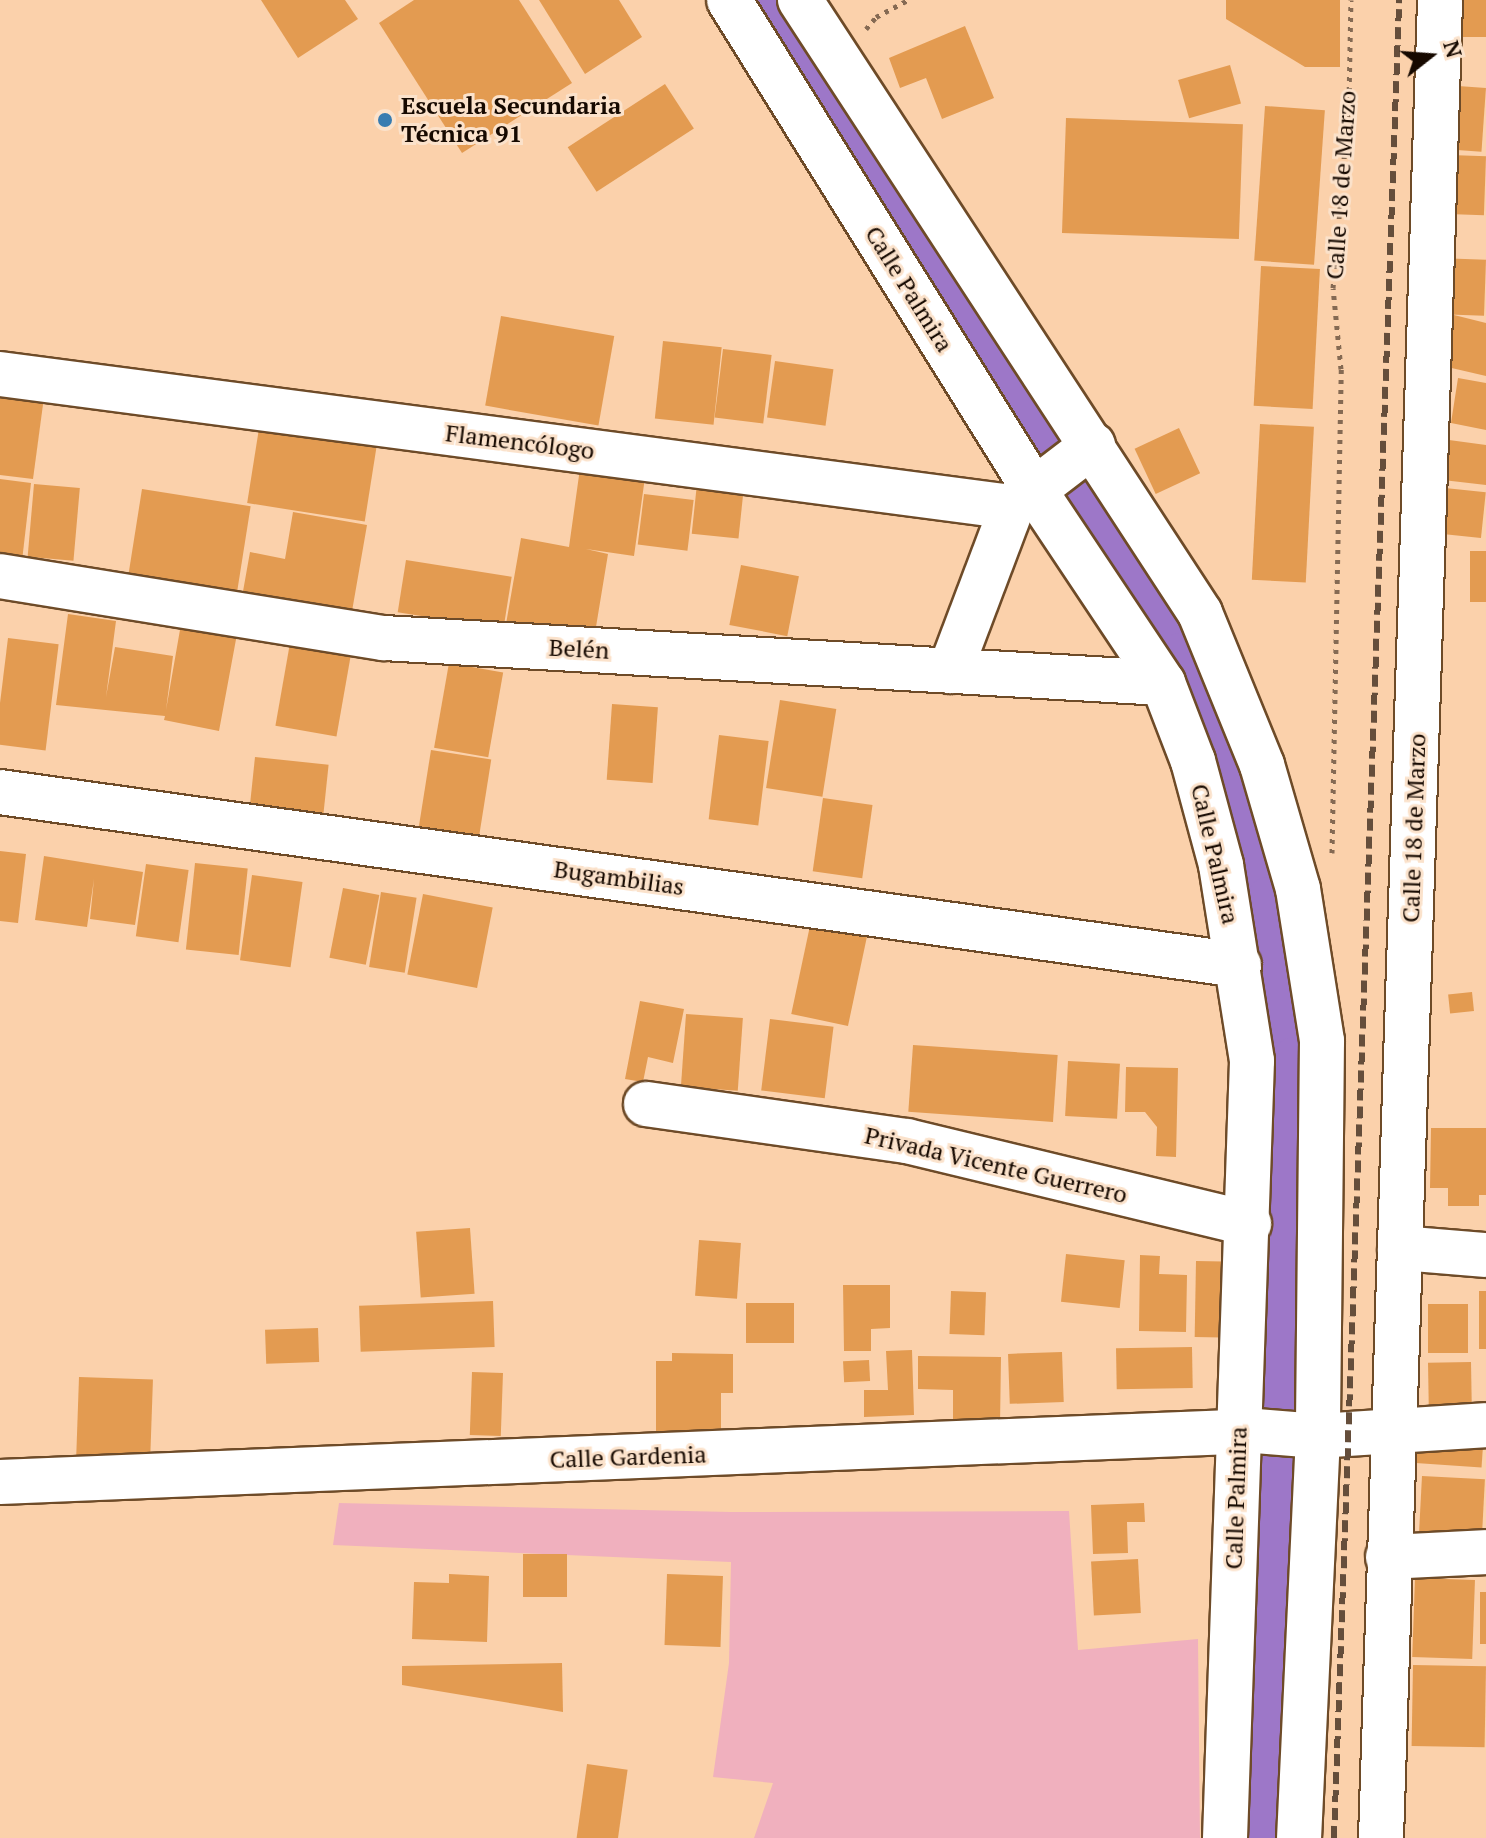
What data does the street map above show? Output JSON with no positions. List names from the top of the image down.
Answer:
{
  "streets": {
    "street": [
      "Calle 18 de Marzo",
      "Calle Palmira",
      "Flamencólogo",
      "Belén",
      "Bugambilias",
      "Privada Vicente Guerrero",
      "Calle Gardenia"
    ]
  },
  "crossings": [
    ["Calle 18 de Marzo", "Calle Gardenia"],
    ["Calle Palmira", "Flamencólogo"],
    ["Calle Palmira", "Belén"],
    ["Calle Palmira", "Bugambilias"],
    ["Calle Palmira", "Privada Vicente Guerrero"],
    ["Calle Palmira", "Calle Gardenia"]
  ],
  "places": ["Escuela Secundaria Técnica 91"],
  "north": "right"
}
